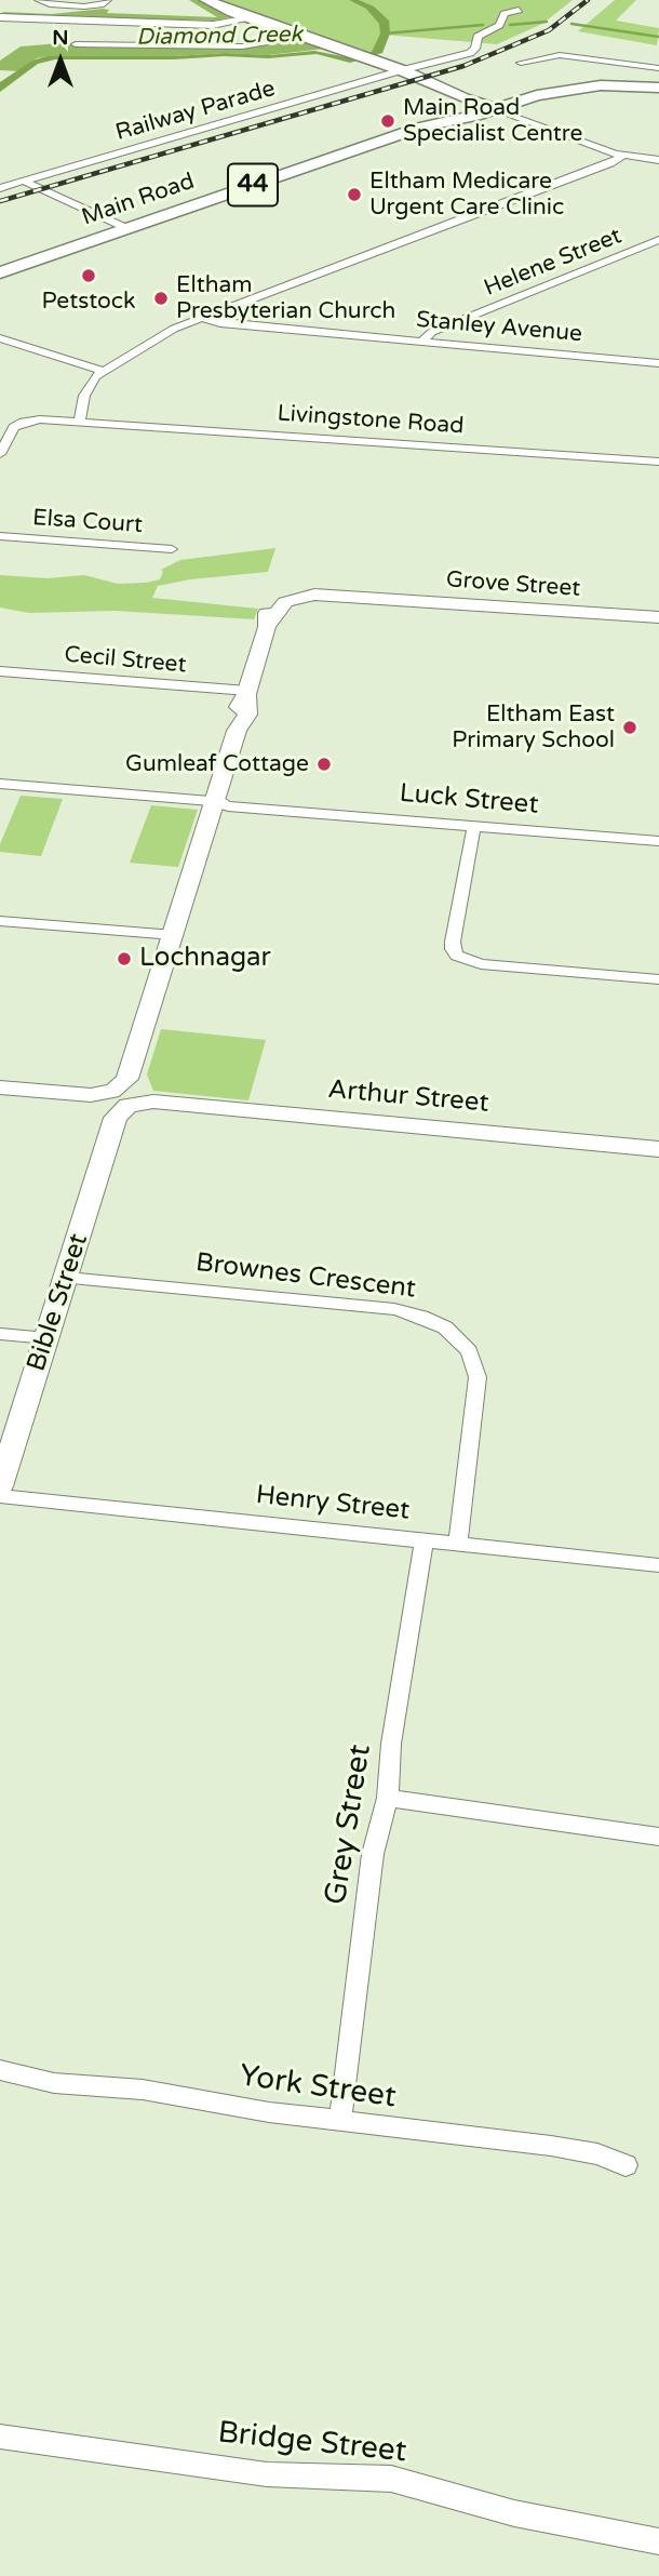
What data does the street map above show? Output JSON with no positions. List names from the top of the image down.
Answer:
{
  "streets": {
    "main road": ["44", "Main Road"],
    "street": [
      "Railway Parade",
      "Helene Street",
      "Stanley Avenue",
      "Livingstone Road",
      "Elsa Court",
      "Grove Street",
      "Cecil Street",
      "Luck Street",
      "Arthur Street",
      "Brownes Crescent",
      "Bible Street",
      "Henry Street",
      "Grey Street",
      "York Street",
      "Bridge Street"
    ]
  },
  "crossings": [
    ["Helene Street", "Stanley Avenue"],
    ["Grove Street", "Bible Street"],
    ["Cecil Street", "Bible Street"],
    ["Luck Street", "Bible Street"],
    ["Arthur Street", "Bible Street"],
    ["Brownes Crescent", "Bible Street"],
    ["Brownes Crescent", "Henry Street"],
    ["Henry Street", "Grey Street"],
    ["Grey Street", "York Street"]
  ],
  "water": ["Diamond Creek"],
  "places": [
    "Main Road Specialist Centre",
    "Eltham Medicare Urgent Care Clinic",
    "Petstock",
    "Eltham Presbyterian Church",
    "Eltham East Primary School",
    "Gumleaf Cottage",
    "Lochnagar"
  ],
  "north": "top"
}
